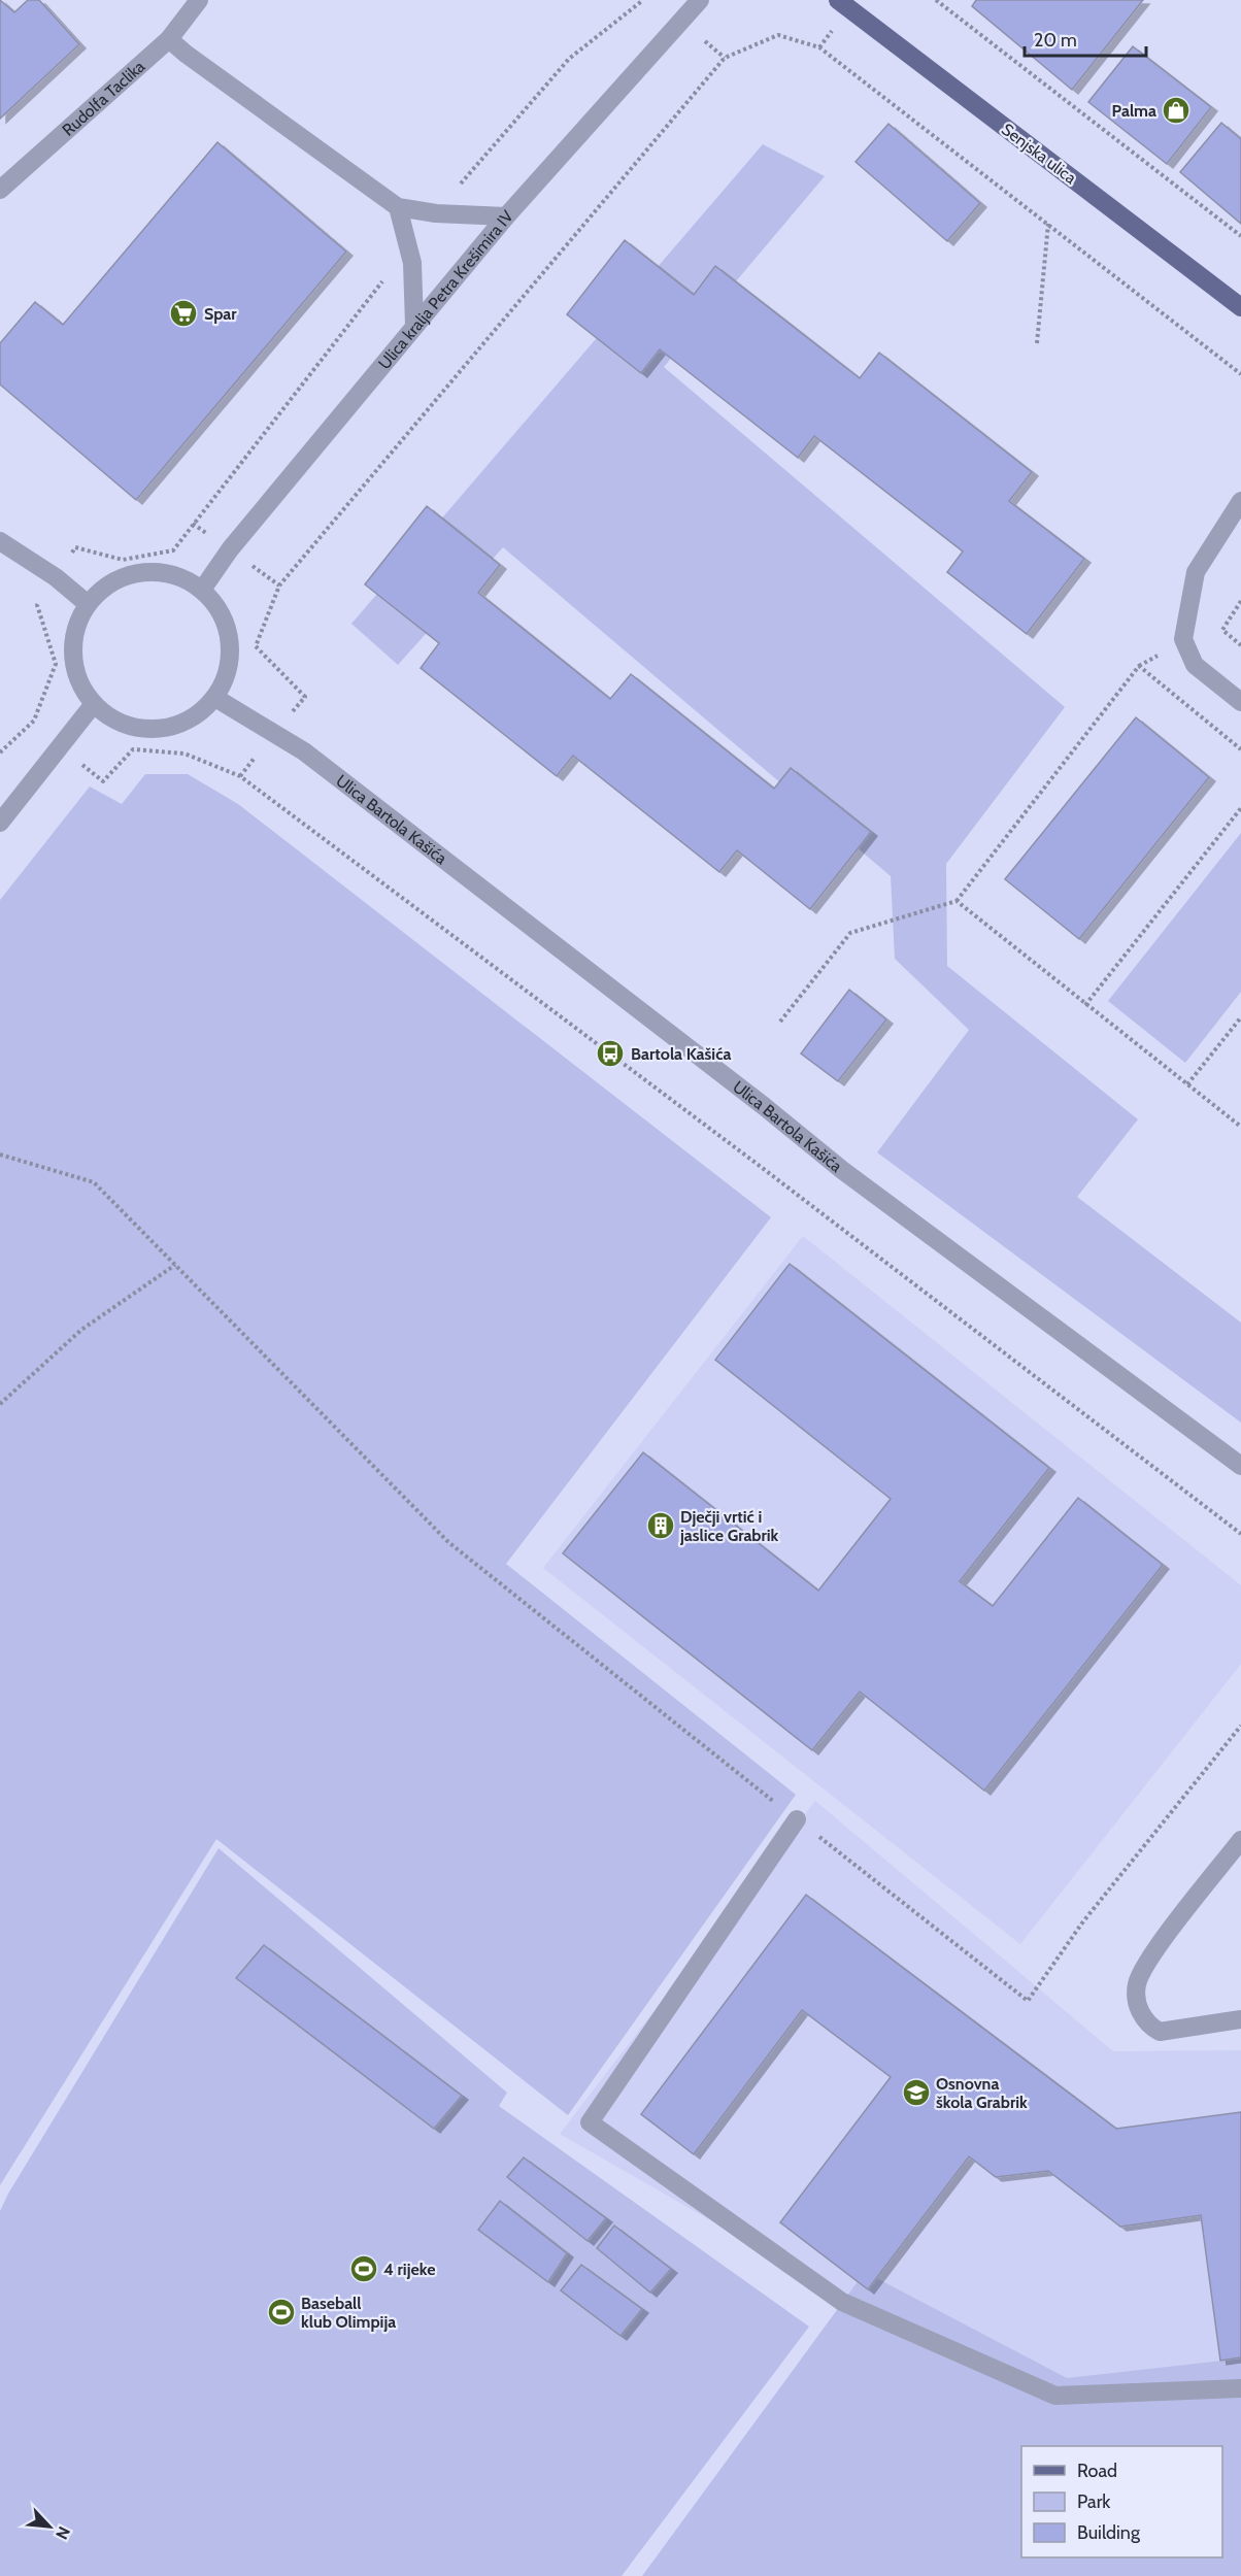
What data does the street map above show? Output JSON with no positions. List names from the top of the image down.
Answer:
{
  "streets": {
    "main road": ["Senjska ulica"],
    "street": ["Rudolfa Taclika", "Ulica kralja Petra Krešimira IV", "Ulica Bartola Kašića"]
  },
  "crossings": [
    ["Ulica kralja Petra Krešimira IV", "Ulica Bartola Kašića"]
  ],
  "places": {
    "shop": ["Palma"],
    "supermarket": ["Spar"],
    "bus stop": ["Bartola Kašića"],
    "building": ["Dječji vrtić i jaslice Grabrik"],
    "school or university": ["Osnovna škola Grabrik"],
    "sports": ["4 rijeke", "Baseball klub Olimpija"]
  },
  "legend": ["Road", "Park", "Building"],
  "scale_bar": "20 m",
  "north": "bottom right"
}
